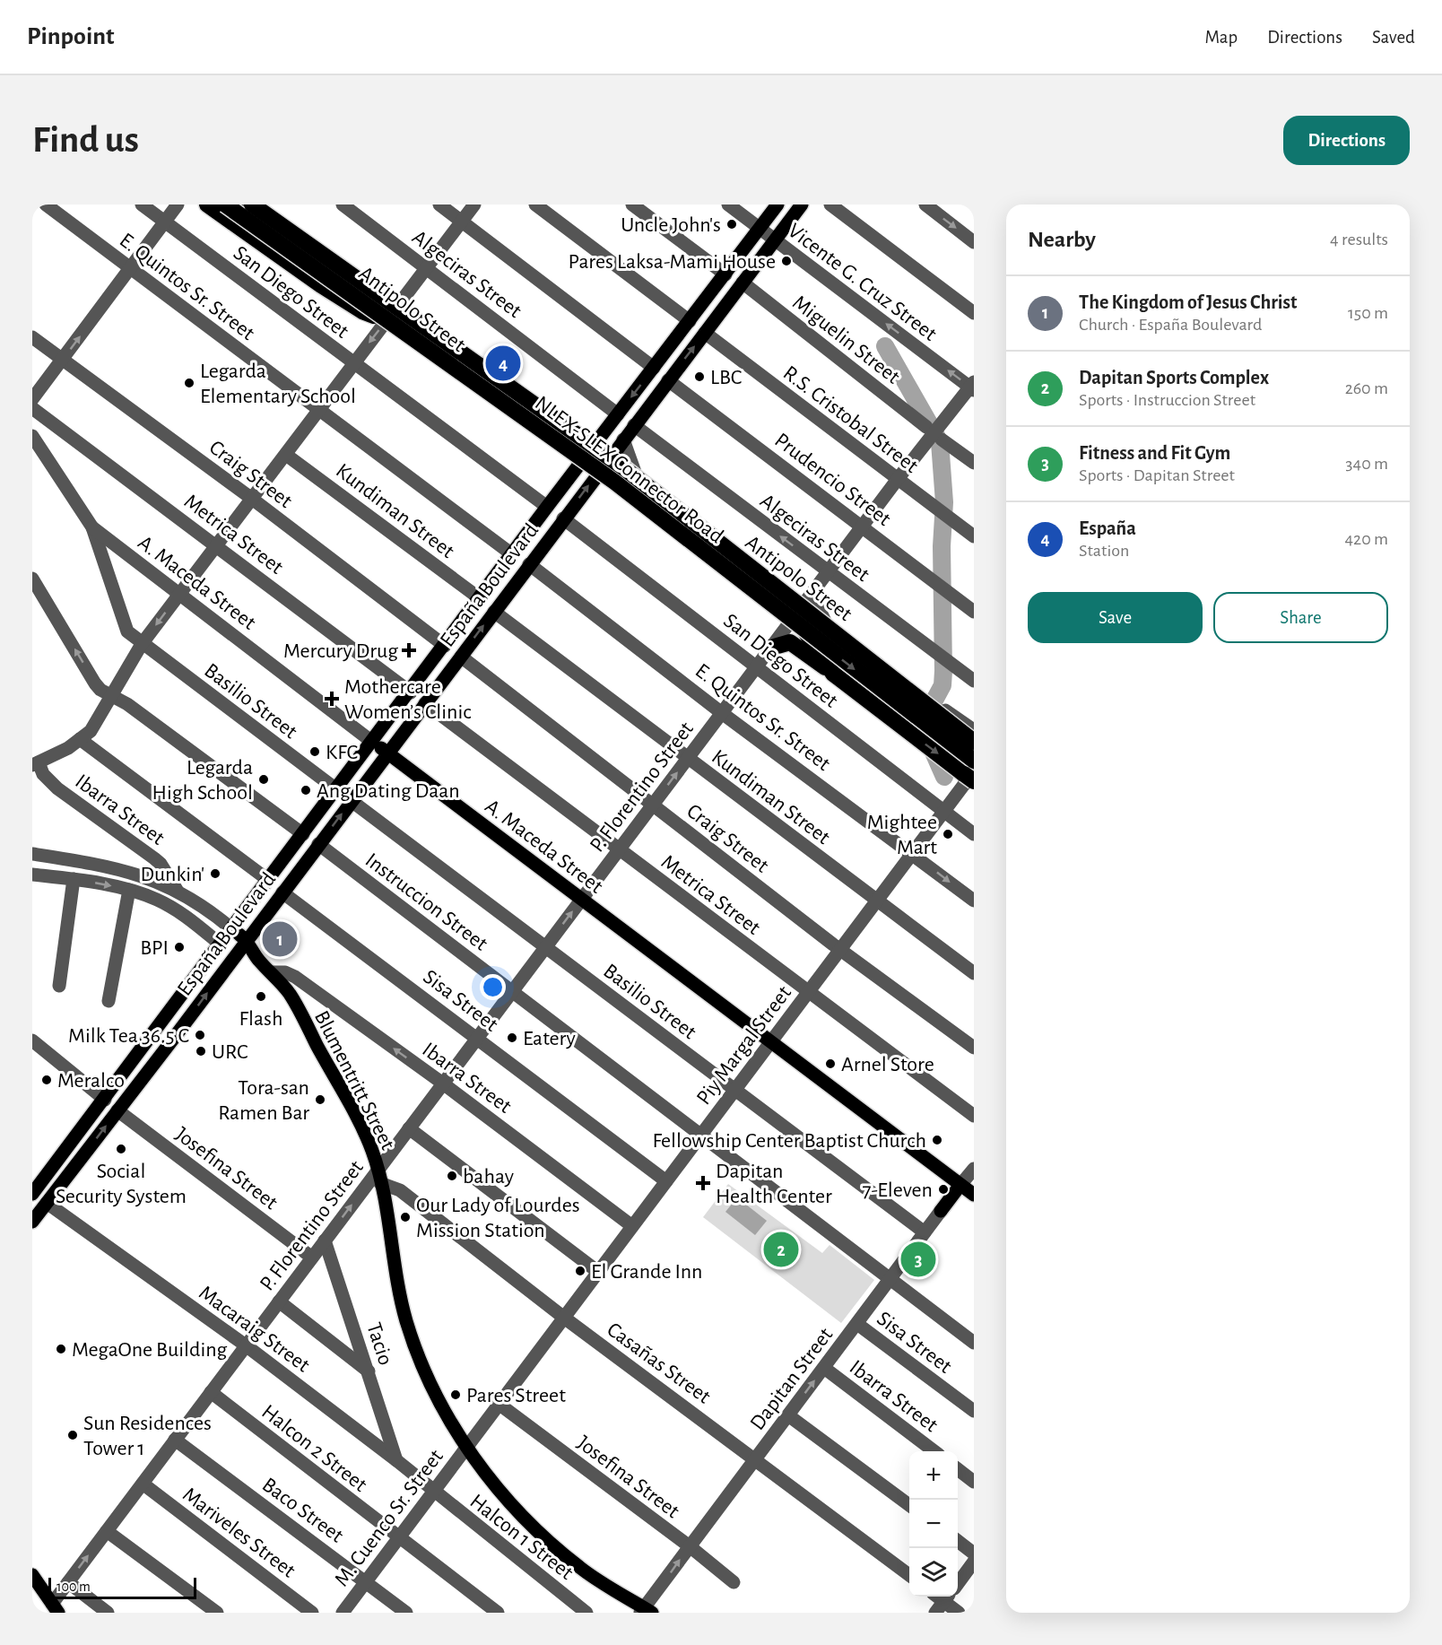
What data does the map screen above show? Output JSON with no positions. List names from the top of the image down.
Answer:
{
  "streets": {
    "highway": ["NLEX-SLEX Connector Road"],
    "main road": [
      "A. Maceda Street",
      "España Boulevard",
      "Blumentritt Street",
      "Dapitan Street"
    ],
    "street": [
      "Algeciras Street",
      "Vicente G. Cruz Street",
      "E. Quintos Sr. Street",
      "San Diego Street",
      "Antipolo Street",
      "Miguelin Street",
      "R.S. Cristobal Street",
      "Craig Street",
      "Prudencio Street",
      "Kundiman Street",
      "Metrica Street",
      "Basilio Street",
      "P. Florentino Street",
      "Ibarra Street",
      "Instruccion Street",
      "Sisa Street",
      "Piy Margal Street",
      "Josefina Street",
      "Macaraig Street",
      "Tacio",
      "Casañas Street",
      "Halcon 2 Street",
      "Baco Street",
      "M. Cuenco Sr. Street",
      "Mariveles Street",
      "Halcon 1 Street"
    ]
  },
  "crossings": [
    ["Algeciras Street", "España Boulevard"],
    ["Algeciras Street", "P. Florentino Street"],
    ["Vicente G. Cruz Street", "España Boulevard"],
    ["Vicente G. Cruz Street", "P. Florentino Street"],
    ["E. Quintos Sr. Street", "España Boulevard"],
    ["E. Quintos Sr. Street", "P. Florentino Street"],
    ["E. Quintos Sr. Street", "Piy Margal Street"],
    ["San Diego Street", "España Boulevard"],
    ["San Diego Street", "P. Florentino Street"],
    ["San Diego Street", "Piy Margal Street"],
    ["Antipolo Street", "España Boulevard"],
    ["Antipolo Street", "P. Florentino Street"],
    ["Miguelin Street", "España Boulevard"],
    ["Miguelin Street", "P. Florentino Street"],
    ["R.S. Cristobal Street", "España Boulevard"],
    ["R.S. Cristobal Street", "P. Florentino Street"],
    ["Craig Street", "España Boulevard"],
    ["Craig Street", "P. Florentino Street"],
    ["Craig Street", "Piy Margal Street"],
    ["Prudencio Street", "España Boulevard"],
    ["Prudencio Street", "P. Florentino Street"],
    ["Kundiman Street", "España Boulevard"],
    ["Kundiman Street", "P. Florentino Street"],
    ["Kundiman Street", "Piy Margal Street"],
    ["Metrica Street", "España Boulevard"],
    ["Metrica Street", "P. Florentino Street"],
    ["Metrica Street", "Piy Margal Street"],
    ["A. Maceda Street", "España Boulevard"],
    ["A. Maceda Street", "Basilio Street"],
    ["A. Maceda Street", "P. Florentino Street"],
    ["A. Maceda Street", "Piy Margal Street"],
    ["A. Maceda Street", "Dapitan Street"],
    ["España Boulevard", "Basilio Street"],
    ["España Boulevard", "Instruccion Street"],
    ["España Boulevard", "Sisa Street"],
    ["España Boulevard", "Blumentritt Street"],
    ["España Boulevard", "Josefina Street"],
    ["España Boulevard", "Macaraig Street"],
    ["Basilio Street", "P. Florentino Street"],
    ["Basilio Street", "Piy Margal Street"],
    ["Basilio Street", "Dapitan Street"],
    ["P. Florentino Street", "Ibarra Street"],
    ["P. Florentino Street", "Instruccion Street"],
    ["P. Florentino Street", "Sisa Street"],
    ["P. Florentino Street", "Blumentritt Street"],
    ["P. Florentino Street", "Josefina Street"],
    ["P. Florentino Street", "Macaraig Street"],
    ["P. Florentino Street", "Tacio"],
    ["P. Florentino Street", "Casañas Street"],
    ["P. Florentino Street", "Halcon 2 Street"],
    ["P. Florentino Street", "Baco Street"],
    ["P. Florentino Street", "Mariveles Street"],
    ["Ibarra Street", "Piy Margal Street"],
    ["Ibarra Street", "Blumentritt Street"],
    ["Ibarra Street", "Dapitan Street"],
    ["Instruccion Street", "Piy Margal Street"],
    ["Instruccion Street", "Dapitan Street"],
    ["Sisa Street", "Piy Margal Street"],
    ["Sisa Street", "Dapitan Street"],
    ["Piy Margal Street", "Blumentritt Street"],
    ["Piy Margal Street", "Josefina Street"],
    ["Piy Margal Street", "Casañas Street"],
    ["Piy Margal Street", "M. Cuenco Sr. Street"],
    ["Blumentritt Street", "Casañas Street"],
    ["Blumentritt Street", "Dapitan Street"],
    ["Blumentritt Street", "M. Cuenco Sr. Street"],
    ["Josefina Street", "Dapitan Street"],
    ["Macaraig Street", "Tacio"],
    ["Macaraig Street", "M. Cuenco Sr. Street"],
    ["Macaraig Street", "Halcon 1 Street"],
    ["Casañas Street", "Dapitan Street"],
    ["Halcon 2 Street", "M. Cuenco Sr. Street"],
    ["Baco Street", "M. Cuenco Sr. Street"],
    ["M. Cuenco Sr. Street", "Halcon 1 Street"]
  ],
  "places": {
    "other": [
      "Uncle John's",
      "Pares Laksa-Mami House",
      "LBC",
      "Legarda Elementary School",
      "KFC",
      "Legarda High School",
      "Ang Dating Daan",
      "Mightee Mart",
      "Dunkin'",
      "BPI",
      "Flash",
      "Milk Tea 36.5 C",
      "Eatery",
      "URC",
      "Arnel Store",
      "Meralco",
      "Tora-san Ramen Bar",
      "Fellowship Center Baptist Church",
      "Social Security System",
      "bahay",
      "7-Eleven",
      "Our Lady of Lourdes Mission Station",
      "El Grande Inn",
      "MegaOne Building",
      "Pares Street",
      "Sun Residences Tower 1"
    ],
    "health": ["Mercury Drug", "Mothercare Women’s Clinic", "Dapitan Health Center"]
  },
  "scale_bar": "100 m",
  "page": {
    "header": "Pinpoint",
    "nav": ["Map", "Directions", "Saved"],
    "buttons": [
      "Directions",
      ["Save", "Share"]
    ],
    "title": "Find us",
    "heading": ["Nearby", "4 results"],
    "list": [
      {
        "mark": "1",
        "name": "The Kingdom of Jesus Christ",
        "note": "Church · España Boulevard",
        "value": "150 m"
      },
      {
        "mark": "2",
        "name": "Dapitan Sports Complex",
        "note": "Sports · Instruccion Street",
        "value": "260 m"
      },
      {
        "mark": "3",
        "name": "Fitness and Fit Gym",
        "note": "Sports · Dapitan Street",
        "value": "340 m"
      },
      {
        "mark": "4",
        "name": "España",
        "note": "Station",
        "value": "420 m"
      }
    ],
    "pins": [
      "4",
      "1",
      "2",
      "3"
    ],
    "map_buttons": ["+", "−"],
    "scale": "100 m"
  }
}
